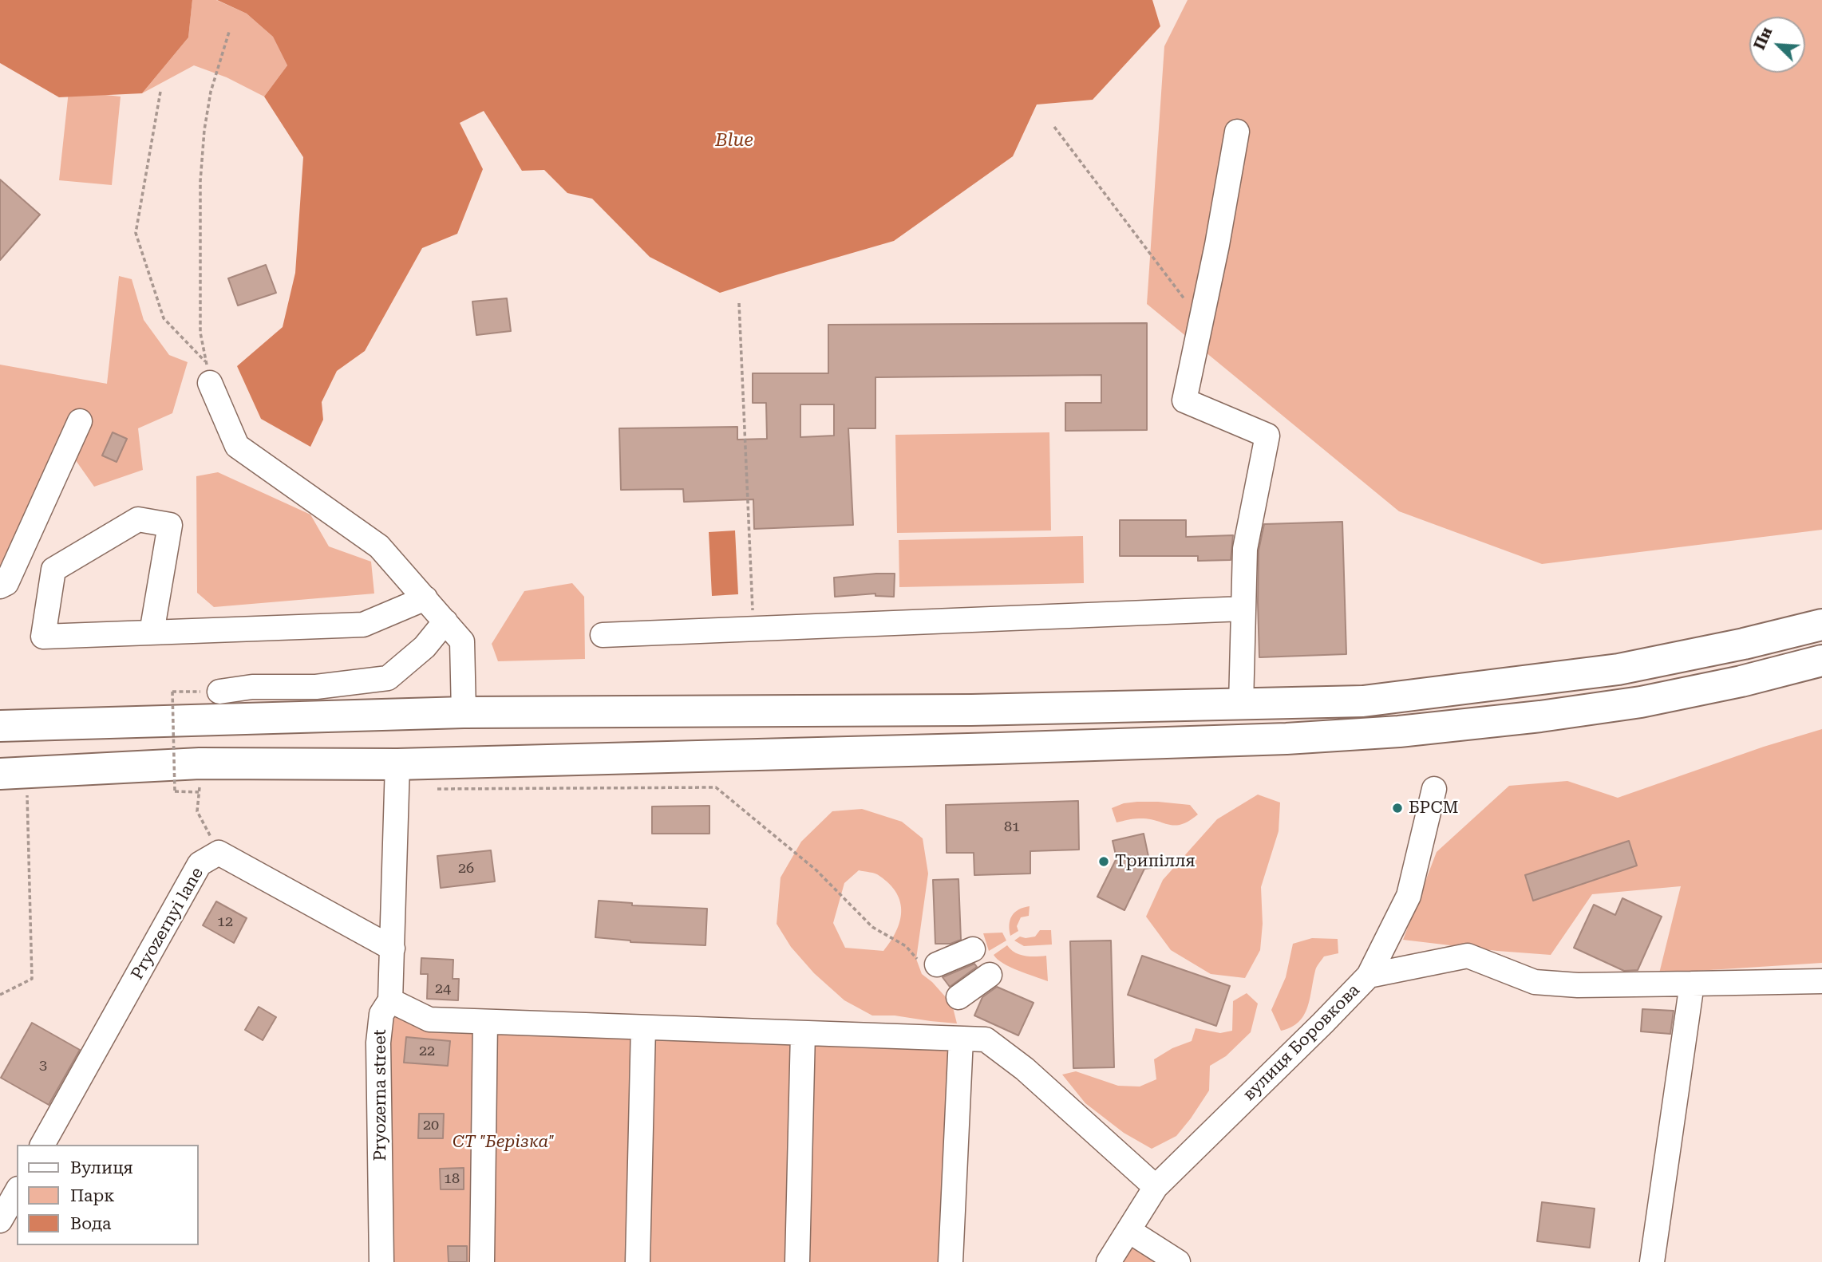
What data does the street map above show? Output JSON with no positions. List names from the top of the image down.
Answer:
{
  "streets": {
    "street": ["Pryozernyi lane", "вулиця Боровкова", "Pryozerna street"]
  },
  "crossings": [
    ["Pryozernyi lane", "Pryozerna street"]
  ],
  "water": ["Blue"],
  "parks": ["СТ \"Берізка\""],
  "places": ["БРСМ", "Трипілля"],
  "house_numbers": [
    "81",
    "26",
    "12",
    "24",
    "22",
    "3",
    "20",
    "18"
  ],
  "legend": ["Вулиця", "Парк", "Вода"],
  "north": "top left"
}
